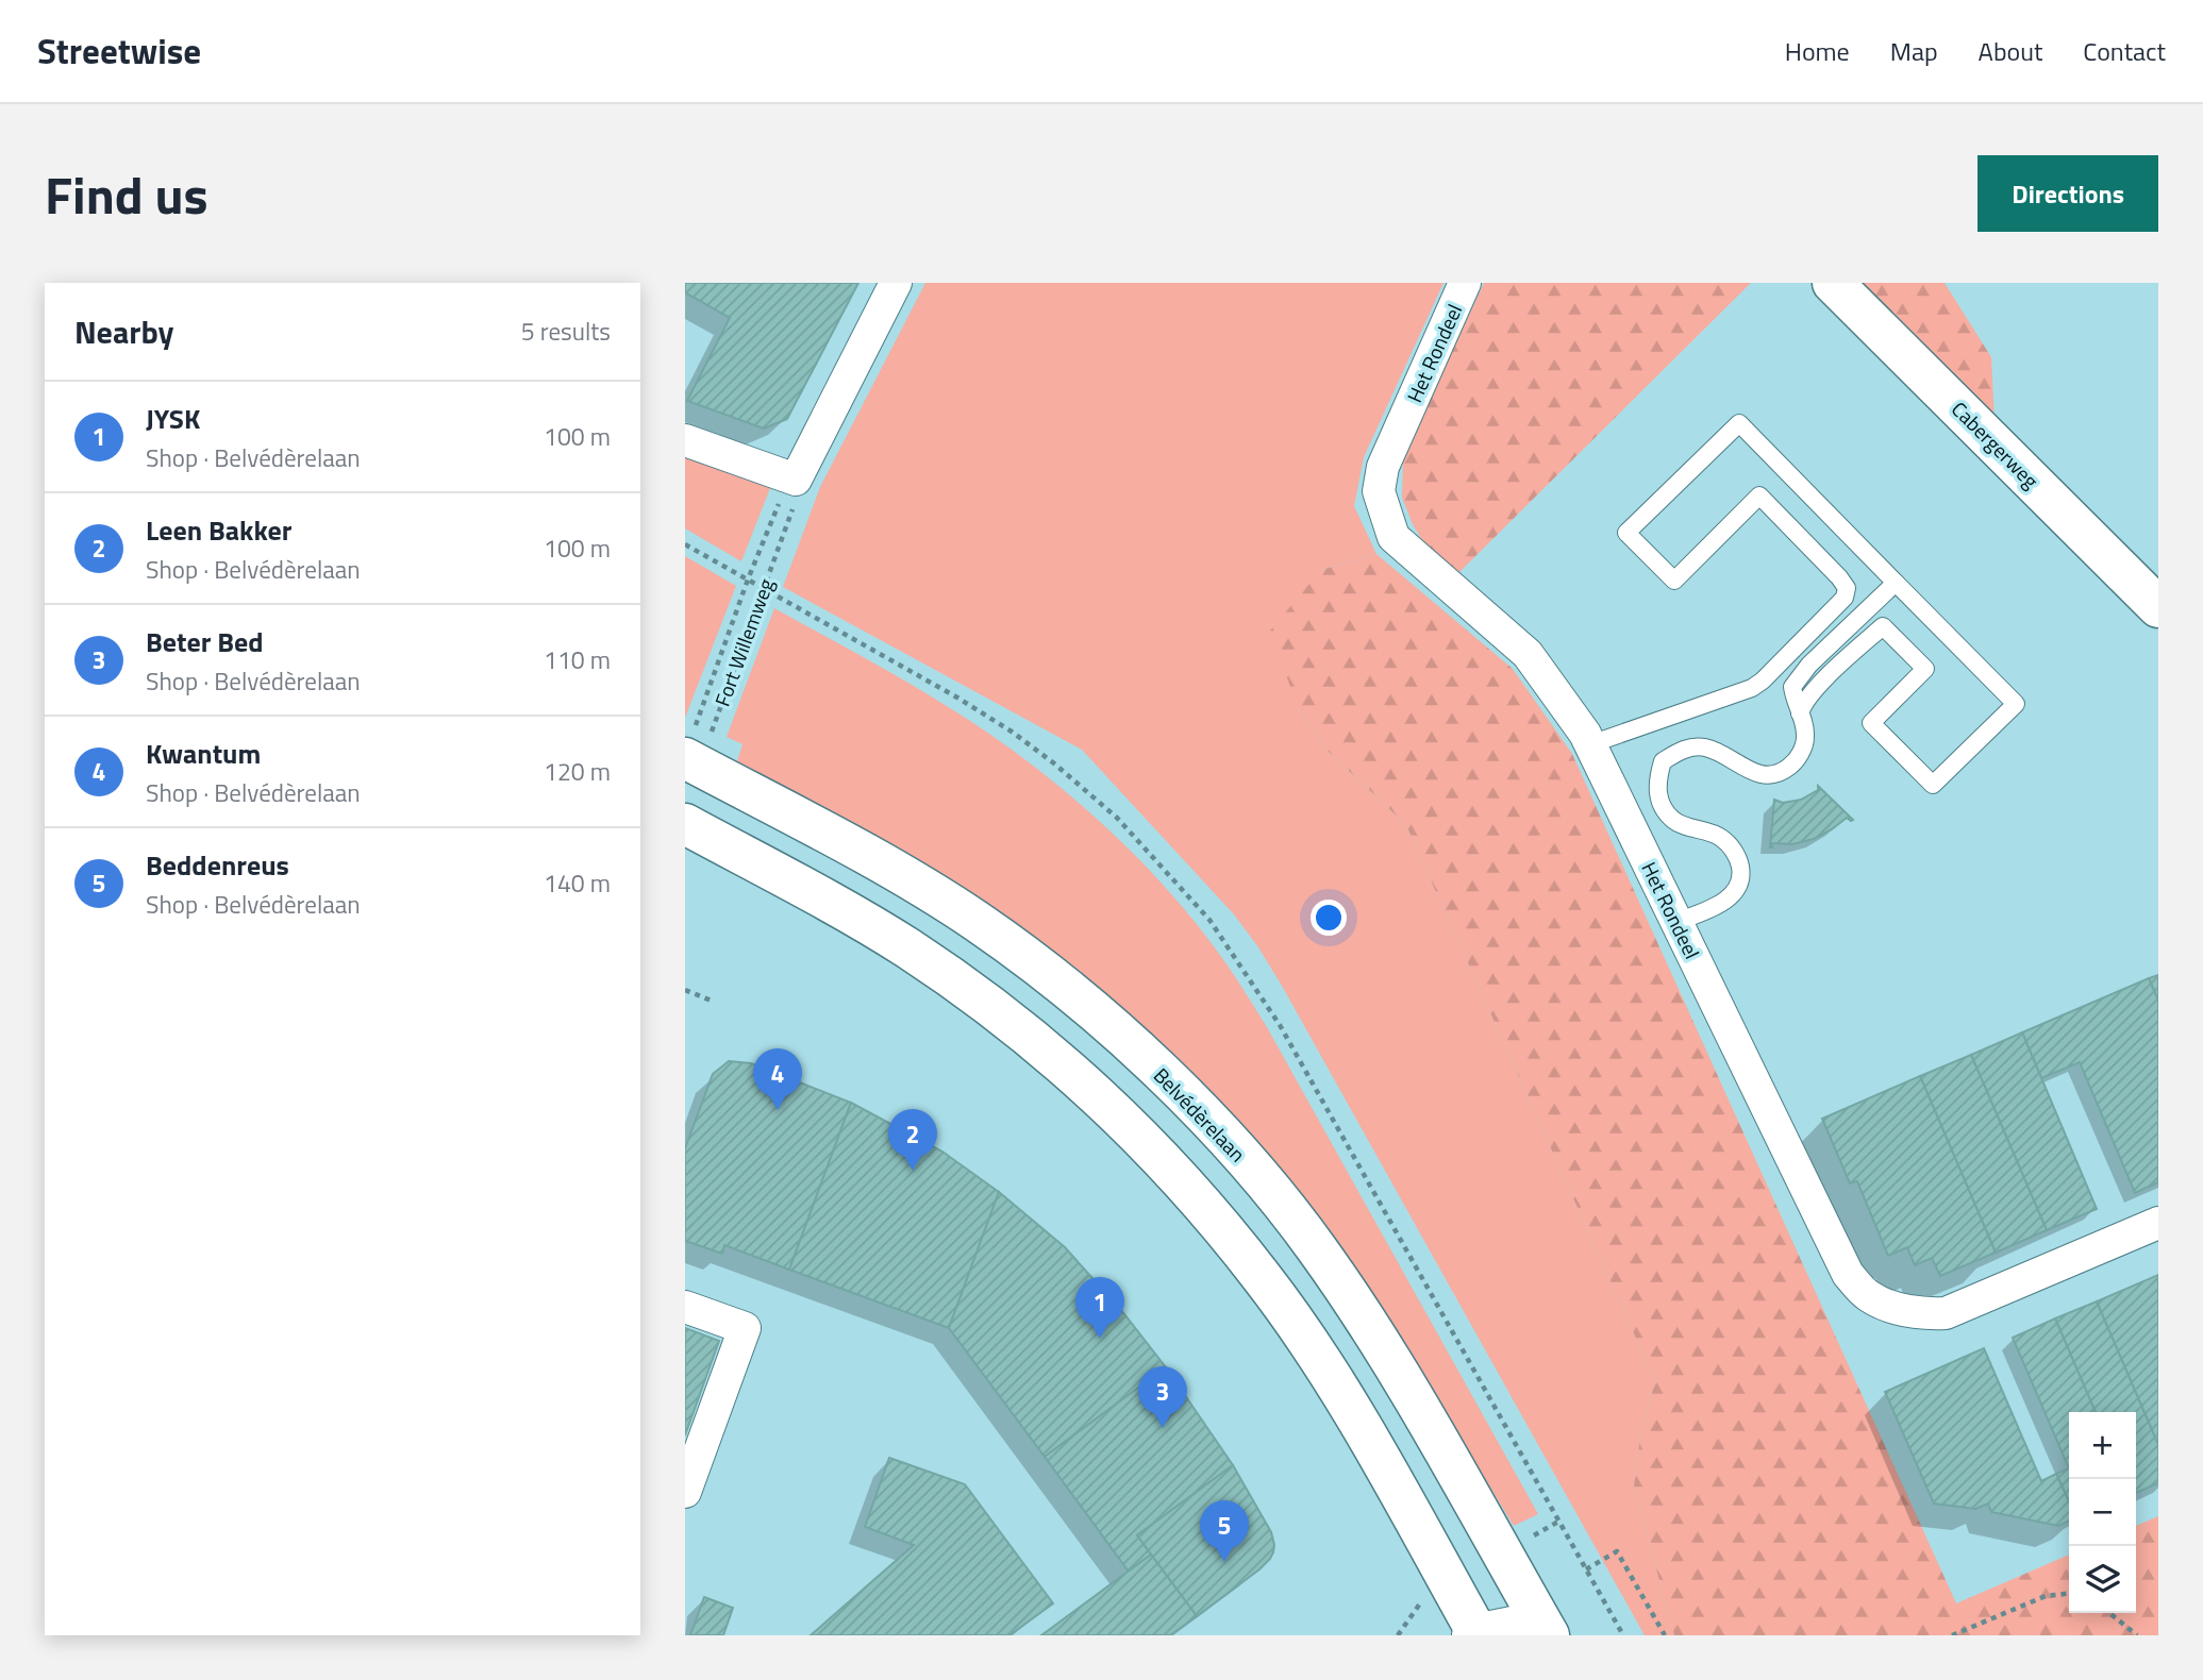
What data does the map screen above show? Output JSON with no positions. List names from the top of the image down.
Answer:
{
  "streets": {
    "main road": ["Cabergerweg", "Belvédèrelaan"],
    "street": ["Het Rondeel"],
    "path": ["Fort Willemweg"]
  },
  "crossings": [
    ["Fort Willemweg", "Belvédèrelaan"]
  ],
  "page": {
    "header": "Streetwise",
    "nav": [
      "Home",
      "Map",
      "About",
      "Contact"
    ],
    "title": "Find us",
    "buttons": "Directions",
    "heading": ["Nearby", "5 results"],
    "list": [
      {
        "mark": "1",
        "name": "JYSK",
        "note": "Shop · Belvédèrelaan",
        "value": "100 m"
      },
      {
        "mark": "2",
        "name": "Leen Bakker",
        "note": "Shop · Belvédèrelaan",
        "value": "100 m"
      },
      {
        "mark": "3",
        "name": "Beter Bed",
        "note": "Shop · Belvédèrelaan",
        "value": "110 m"
      },
      {
        "mark": "4",
        "name": "Kwantum",
        "note": "Shop · Belvédèrelaan",
        "value": "120 m"
      },
      {
        "mark": "5",
        "name": "Beddenreus",
        "note": "Shop · Belvédèrelaan",
        "value": "140 m"
      }
    ],
    "pins": [
      "4",
      "2",
      "1",
      "3",
      "5"
    ],
    "map_buttons": ["+", "−"]
  }
}
